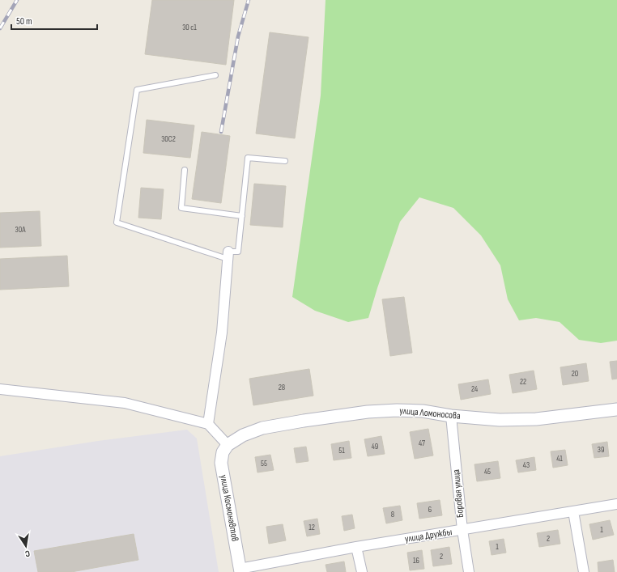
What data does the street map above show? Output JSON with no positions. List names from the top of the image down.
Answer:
{
  "streets": {
    "street": [
      "улица Ломоносова",
      "Боровая улица",
      "улица Космонавтов",
      "улица Дружбы"
    ]
  },
  "crossings": [
    ["улица Ломоносова", "Боровая улица"],
    ["улица Ломоносова", "улица Космонавтов"],
    ["Боровая улица", "улица Дружбы"],
    ["улица Космонавтов", "улица Дружбы"]
  ],
  "house_numbers": [
    "30 с1",
    "30С2",
    "30А",
    "20",
    "22",
    "28",
    "24",
    "47",
    "49",
    "39",
    "51",
    "41",
    "55",
    "43",
    "45",
    "6",
    "8",
    "12",
    "1",
    "2",
    "1",
    "2",
    "16"
  ],
  "scale_bar": "50 m",
  "north": "bottom"
}
